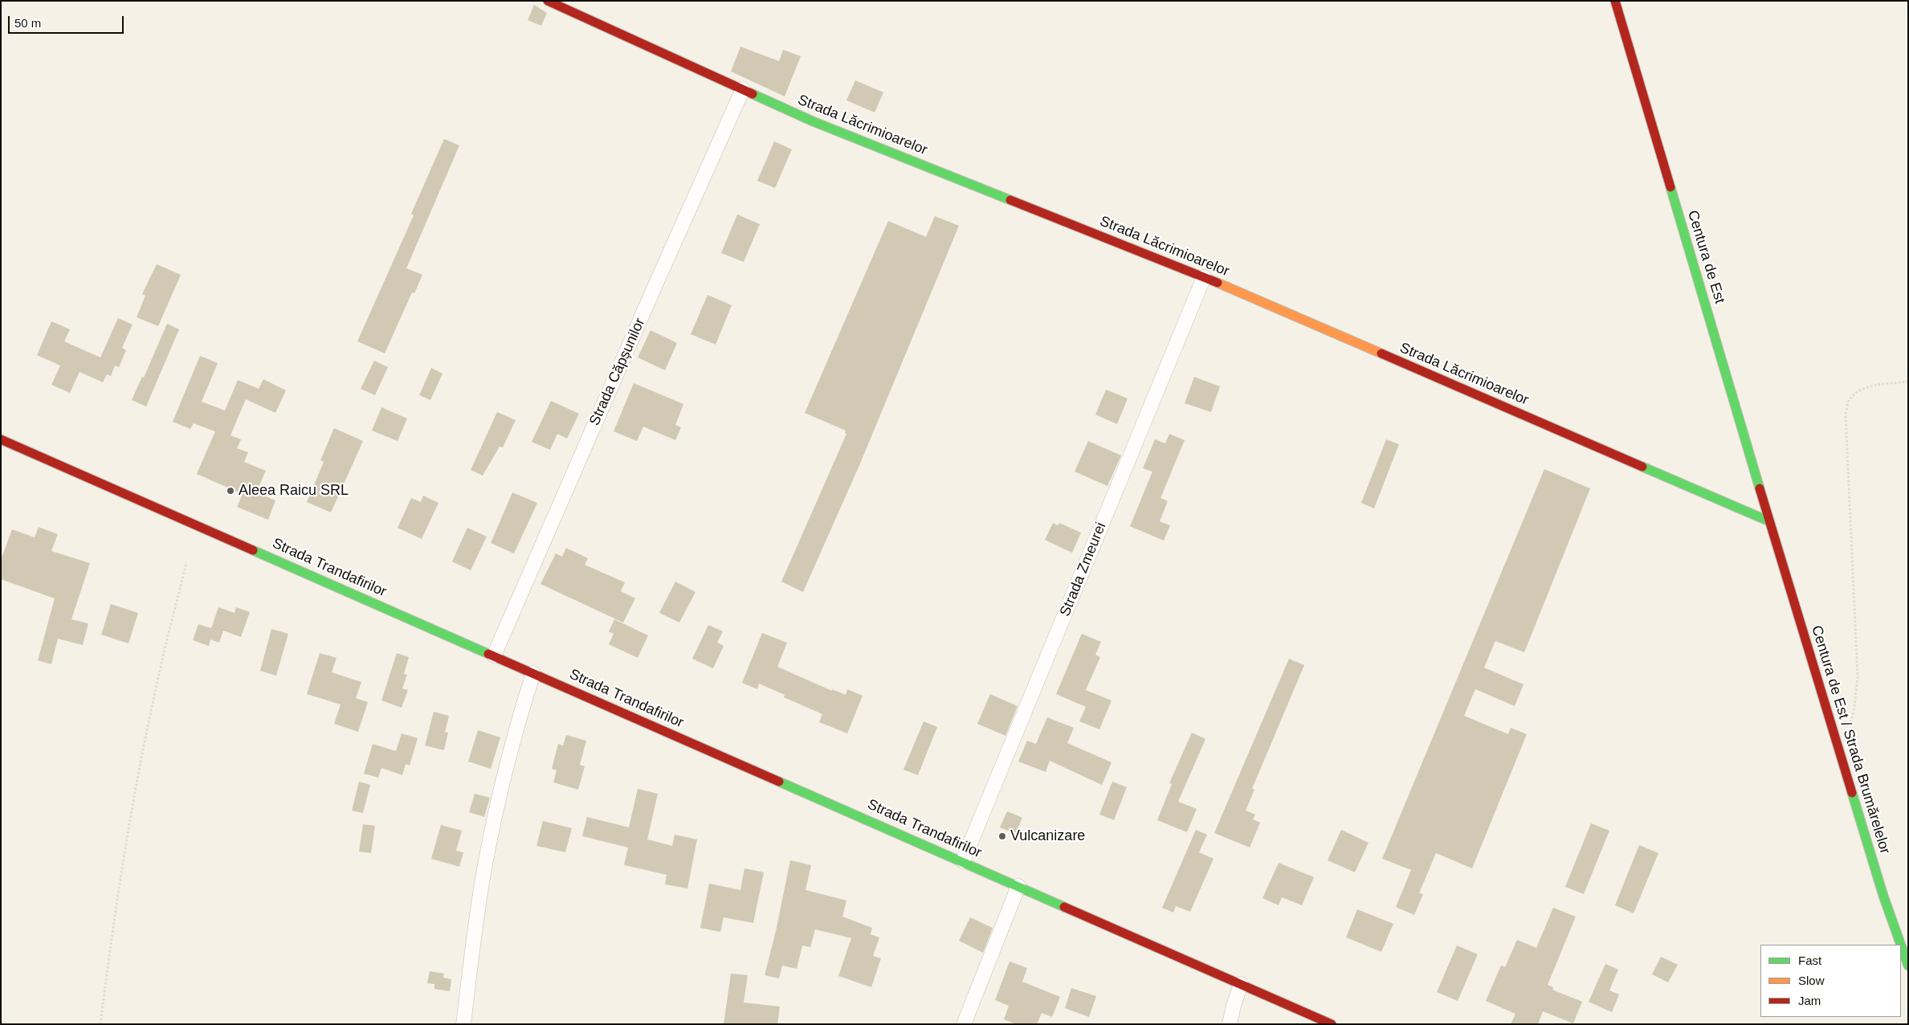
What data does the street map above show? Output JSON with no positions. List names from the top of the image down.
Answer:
{
  "streets": {
    "main road": [
      "Strada Lăcrimioarelor",
      "Centura de Est",
      "Strada Trandafirilor",
      "Centura de Est / Strada Brumărelelor"
    ],
    "street": ["Strada Căpșunilor", "Strada Zmeurei"]
  },
  "crossings": [
    ["Strada Lăcrimioarelor", "Centura de Est"],
    ["Strada Lăcrimioarelor", "Strada Căpșunilor"],
    ["Strada Lăcrimioarelor", "Strada Zmeurei"],
    ["Strada Lăcrimioarelor", "Centura de Est / Strada Brumărelelor"],
    ["Centura de Est", "Centura de Est / Strada Brumărelelor"],
    ["Strada Căpșunilor", "Strada Trandafirilor"],
    ["Strada Trandafirilor", "Strada Zmeurei"]
  ],
  "places": ["Aleea Raicu SRL", "Vulcanizare"],
  "legend": ["Fast", "Slow", "Jam"],
  "scale_bar": "50 m"
}
